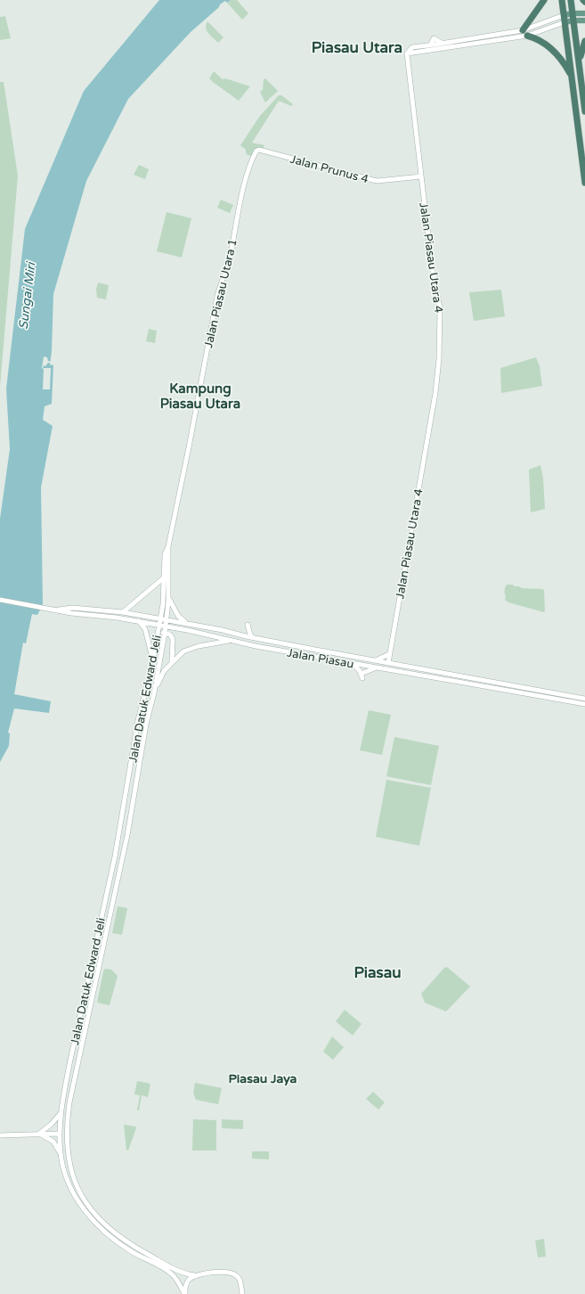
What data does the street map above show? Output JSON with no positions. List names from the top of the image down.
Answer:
{
  "streets": {
    "street": [
      "Jalan Prunus 4",
      "Jalan Piasau Utara 4",
      "Jalan Piasau Utara 1",
      "Jalan Piasau",
      "Jalan Datuk Edward Jeli"
    ]
  },
  "crossings": [
    ["Jalan Prunus 4", "Jalan Piasau Utara 4"],
    ["Jalan Prunus 4", "Jalan Piasau Utara 1"],
    ["Jalan Piasau Utara 4", "Jalan Piasau"],
    ["Jalan Piasau Utara 1", "Jalan Datuk Edward Jeli"],
    ["Jalan Piasau", "Jalan Datuk Edward Jeli"]
  ],
  "districts": [
    "Piasau Utara",
    "Kampung Piasau Utara",
    "Piasau",
    "Piasau Jaya"
  ],
  "water": ["Sungai Miri"]
}
